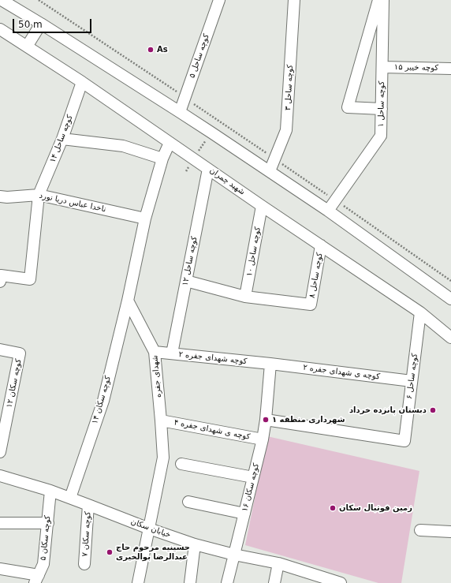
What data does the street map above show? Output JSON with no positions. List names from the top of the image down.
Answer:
{
  "streets": {
    "street": [
      "کوچه ساحل ۵",
      "کوچه خیبر ۱۵",
      "کوچه ساحل ۳",
      "کوچه ساحل ۱",
      "کوچه ساحل ۱۴",
      "شهید چمران",
      "ناخدا عباس دریا نورد",
      "کوچه ساحل ۱۰",
      "کوچه ساحل ۱۲",
      "کوچه ساحل ۸",
      "کوچه شهدای جفره ۲",
      "کوچه ی شهدای جفره ۲",
      "شهدای جفره",
      "کوچه ساحل ۶",
      "کوچه سکان ۱۲",
      "کوچه سکان ۱۴",
      "کوچه ی شهدای جفره ۴",
      "کوچه سکان ۱۶",
      "خیابان سکان",
      "کوچه سکان ۷",
      "کوچه سکان ۵"
    ]
  },
  "crossings": [
    ["کوچه خیبر ۱۵", "کوچه ساحل ۱"],
    ["کوچه ساحل ۱۴", "شهید چمران"],
    ["کوچه ساحل ۱۴", "ناخدا عباس دریا نورد"],
    ["شهید چمران", "کوچه ساحل ۱۰"],
    ["شهید چمران", "کوچه ساحل ۱۲"],
    ["شهید چمران", "کوچه ساحل ۸"],
    ["شهید چمران", "کوچه ساحل ۶"],
    ["کوچه ساحل ۱۰", "کوچه ساحل ۸"],
    ["کوچه ساحل ۱۲", "کوچه شهدای جفره ۲"],
    ["کوچه شهدای جفره ۲", "کوچه ی شهدای جفره ۲"],
    ["کوچه شهدای جفره ۲", "شهدای جفره"],
    ["کوچه شهدای جفره ۲", "کوچه سکان ۱۶"],
    ["کوچه ی شهدای جفره ۲", "کوچه ساحل ۶"],
    ["کوچه ی شهدای جفره ۲", "کوچه سکان ۱۶"],
    ["شهدای جفره", "کوچه سکان ۱۴"],
    ["شهدای جفره", "کوچه ی شهدای جفره ۴"],
    ["شهدای جفره", "خیابان سکان"],
    ["کوچه ساحل ۶", "کوچه سکان ۱۶"],
    ["کوچه سکان ۱۴", "خیابان سکان"],
    ["کوچه ی شهدای جفره ۴", "کوچه سکان ۱۶"],
    ["کوچه سکان ۱۶", "خیابان سکان"],
    ["خیابان سکان", "کوچه سکان ۷"],
    ["خیابان سکان", "کوچه سکان ۵"]
  ],
  "places": [
    "As",
    "دبستان پانزده خرداد",
    "شهرداری منطقه ١",
    "زمین فوتبال سکان",
    "حسینیه مرحوم حاج عبدالرضا بوالخیری"
  ],
  "scale_bar": "50 m"
}
